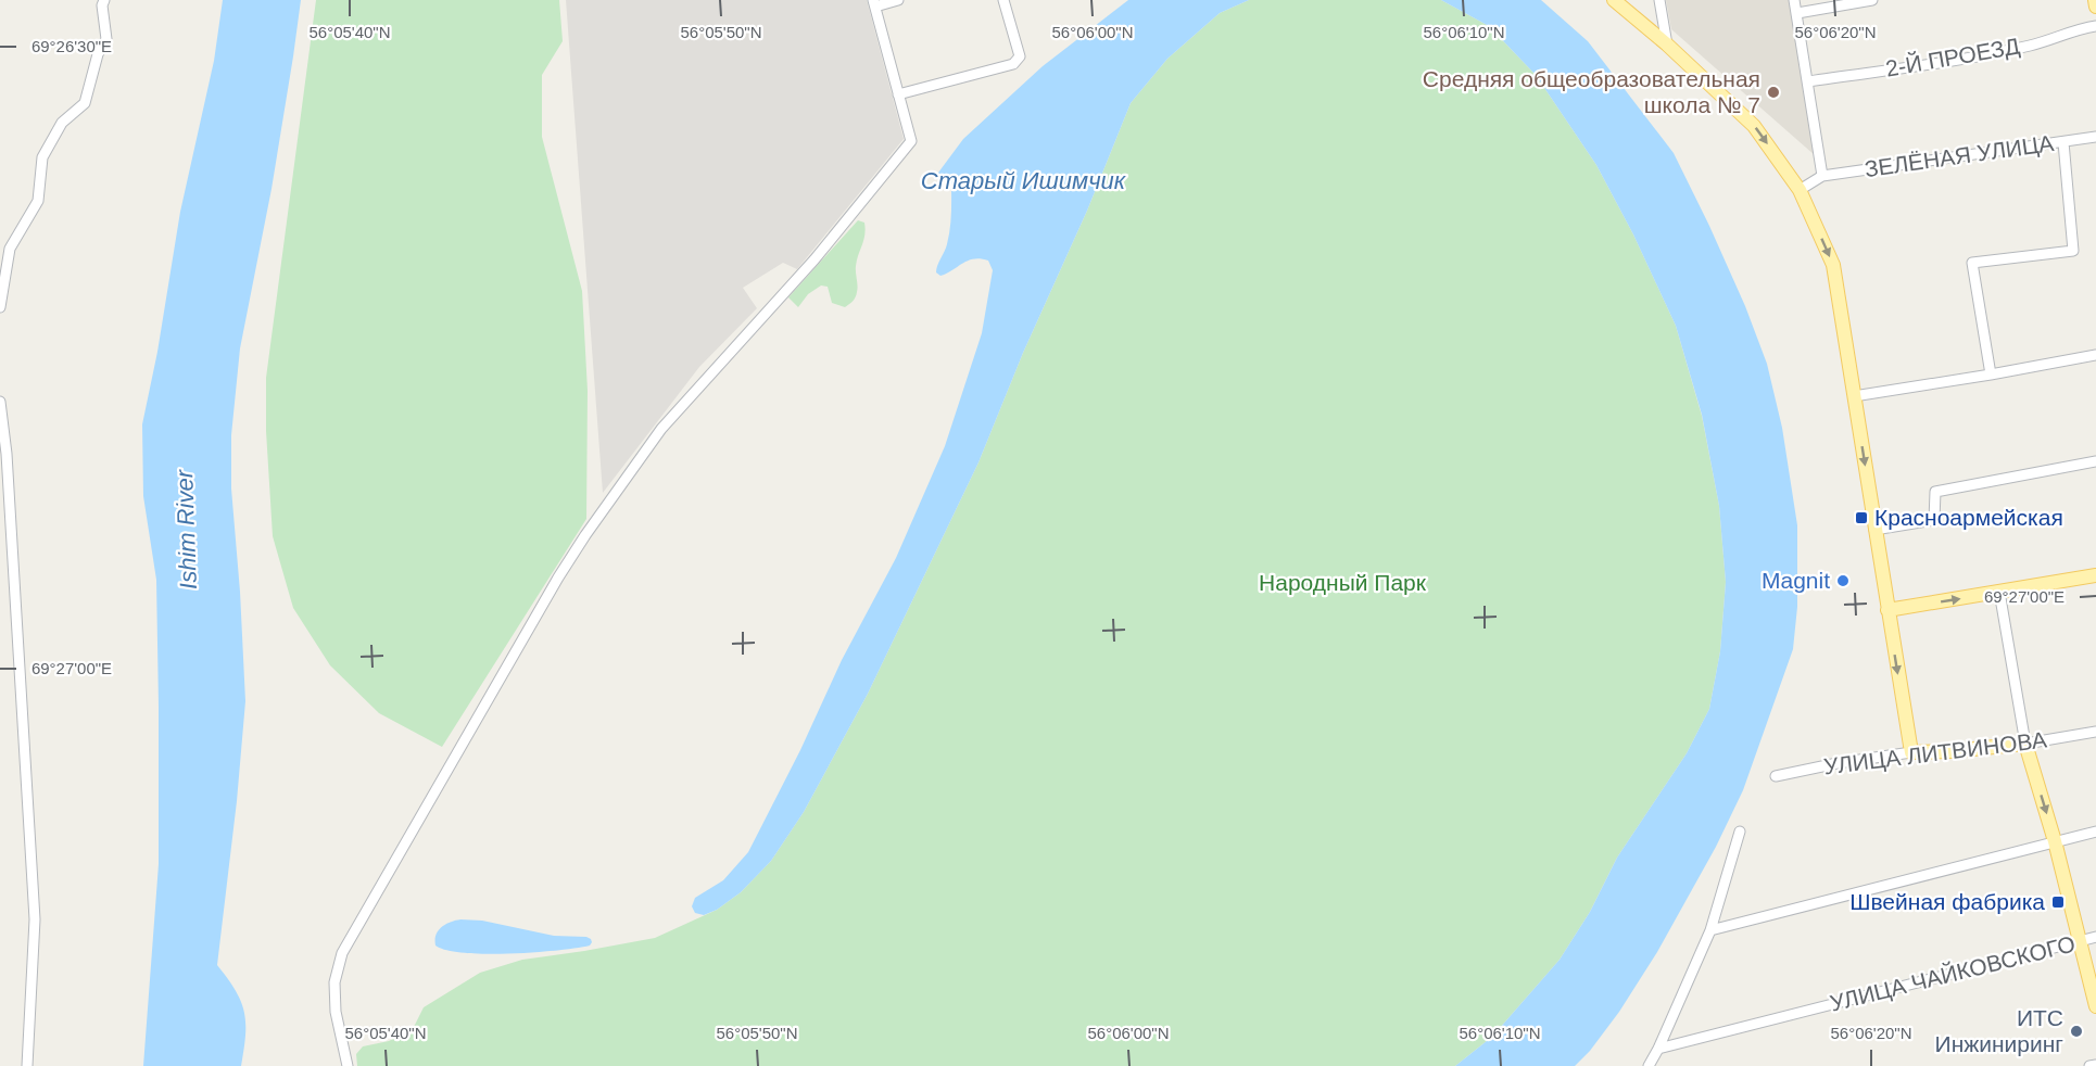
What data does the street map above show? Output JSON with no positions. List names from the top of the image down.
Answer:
{
  "streets": {
    "main road": ["УЛИЦА ЛИТВИНОВА"],
    "street": ["2-Й ПРОЕЗД", "ЗЕЛЁНАЯ УЛИЦА", "УЛИЦА ЧАЙКОВСКОГО"]
  },
  "water": ["Старый Ишимчик", "Ishim River"],
  "parks": ["Народный Парк"],
  "places": {
    "other": ["Средняя общеобразовательная школа № 7", "Magnit", "ИТС Инжиниринг"],
    "transit": ["Красноармейская", "Швейная фабрика"]
  },
  "coordinates": [
    "56°05'40\"N",
    "56°05'50\"N",
    "56°06'00\"N",
    "56°06'10\"N",
    "56°06'20\"N",
    "69°26'30\"E",
    "69°27'00\"E"
  ]
}
